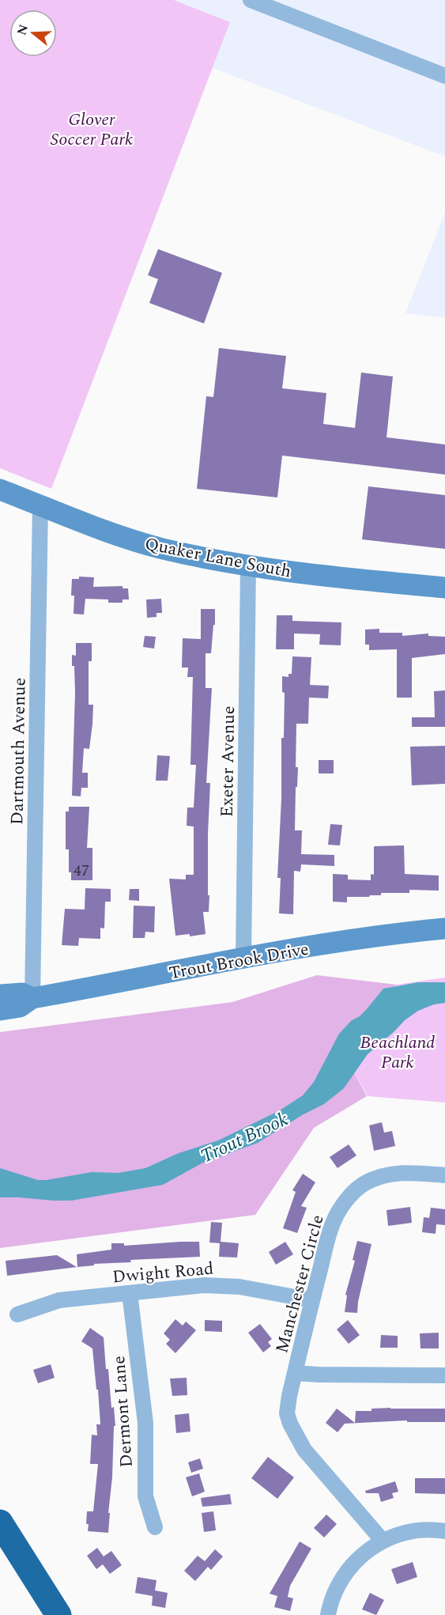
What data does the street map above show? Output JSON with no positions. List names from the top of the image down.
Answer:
{
  "streets": {
    "main road": ["Quaker Lane South", "Trout Brook Drive"],
    "street": [
      "Dartmouth Avenue",
      "Exeter Avenue",
      "Dwight Road",
      "Manchester Circle",
      "Dermont Lane"
    ]
  },
  "crossings": [
    ["Quaker Lane South", "Dartmouth Avenue"],
    ["Quaker Lane South", "Exeter Avenue"],
    ["Dartmouth Avenue", "Trout Brook Drive"],
    ["Exeter Avenue", "Trout Brook Drive"],
    ["Dwight Road", "Manchester Circle"],
    ["Dwight Road", "Dermont Lane"]
  ],
  "water": ["Trout Brook"],
  "parks": ["Glover Soccer Park", "Beachland Park"],
  "house_numbers": ["47"],
  "north": "left"
}
